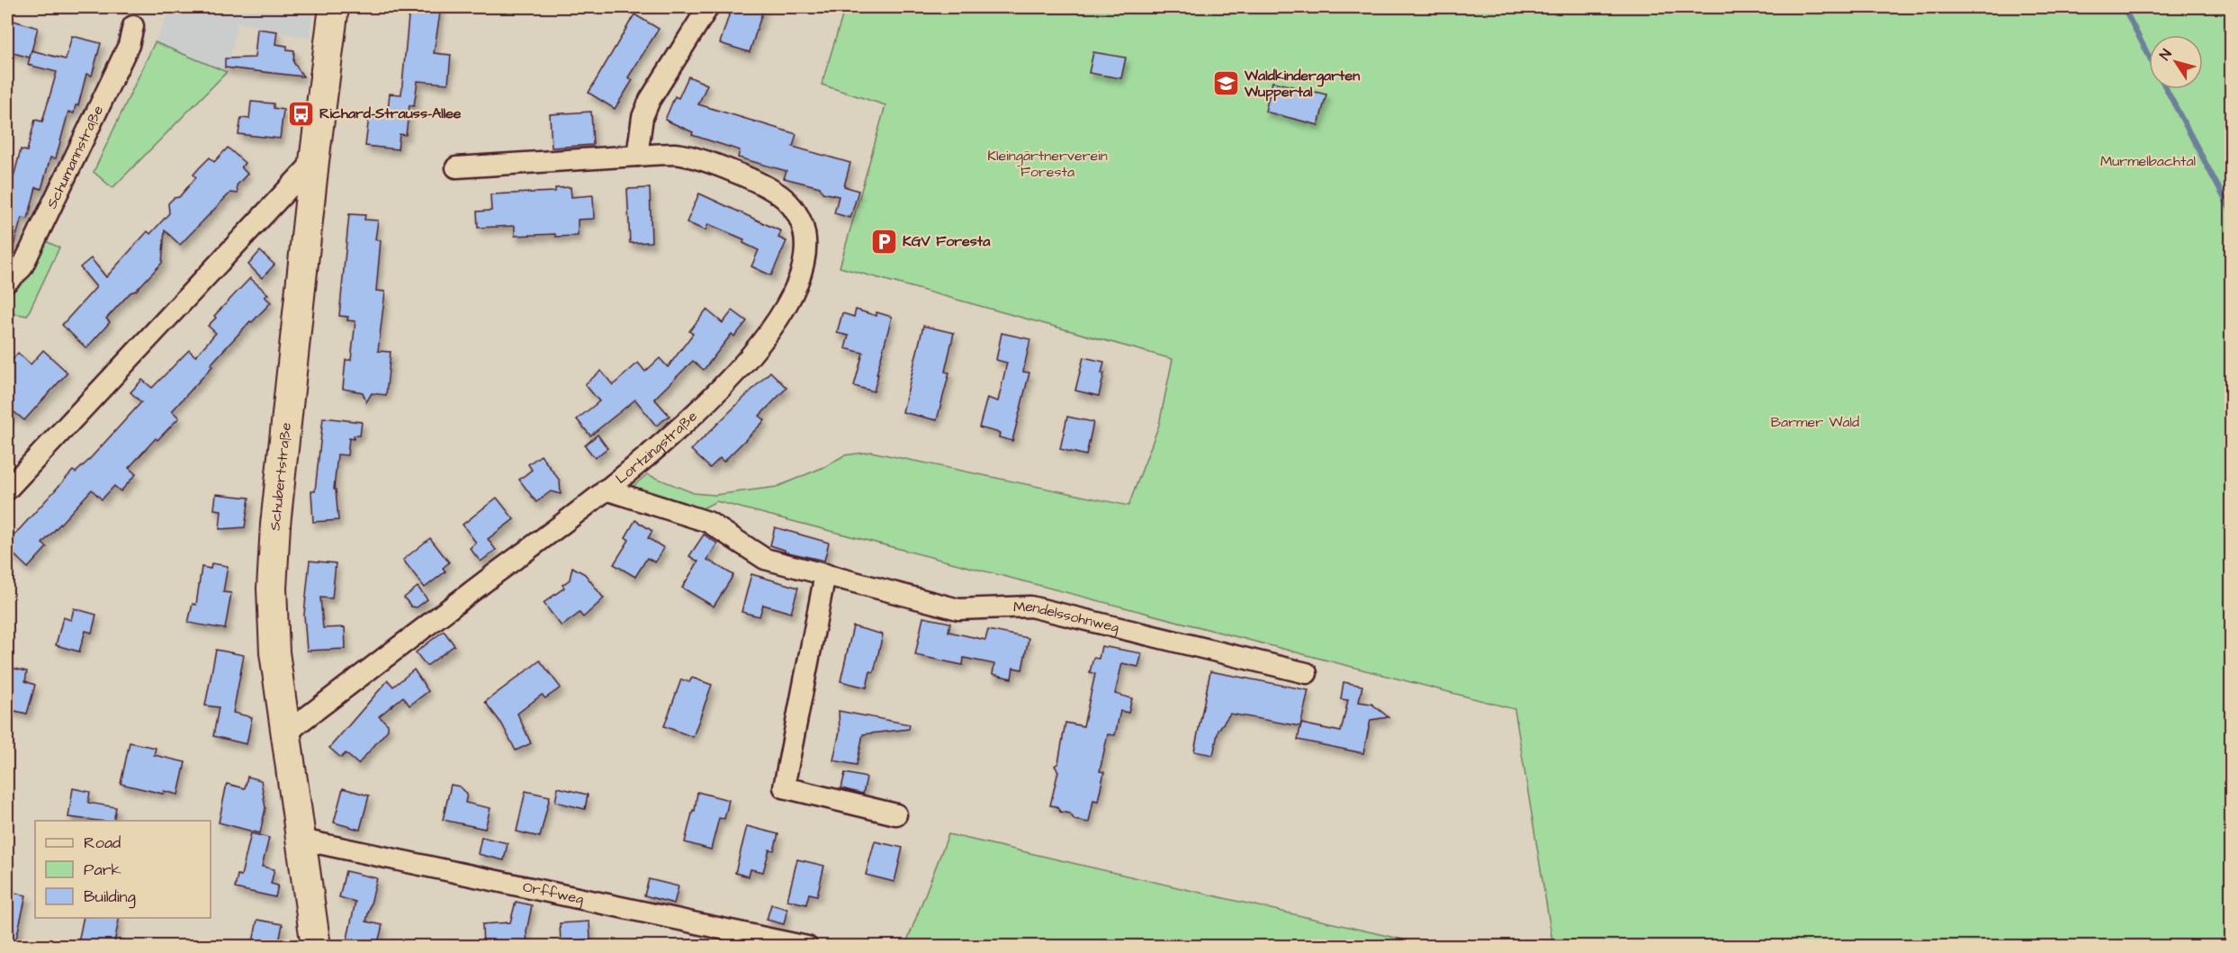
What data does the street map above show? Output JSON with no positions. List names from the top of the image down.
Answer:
{
  "streets": {
    "street": [
      "Schumannstraße",
      "Lortzingstraße",
      "Schubertstraße",
      "Mendelssohnweg",
      "Orffweg"
    ]
  },
  "crossings": [
    ["Lortzingstraße", "Schubertstraße"],
    ["Lortzingstraße", "Mendelssohnweg"],
    ["Schubertstraße", "Orffweg"]
  ],
  "parks": ["Kleingärtnerverein Foresta", "Murmelbachtal", "Barmer Wald"],
  "places": {
    "school or university": ["Waldkindergarten Wuppertal"],
    "bus stop": ["Richard-Strauss-Allee"],
    "parking": ["KGV Foresta"]
  },
  "legend": ["Road", "Park", "Building"],
  "north": "top left"
}
